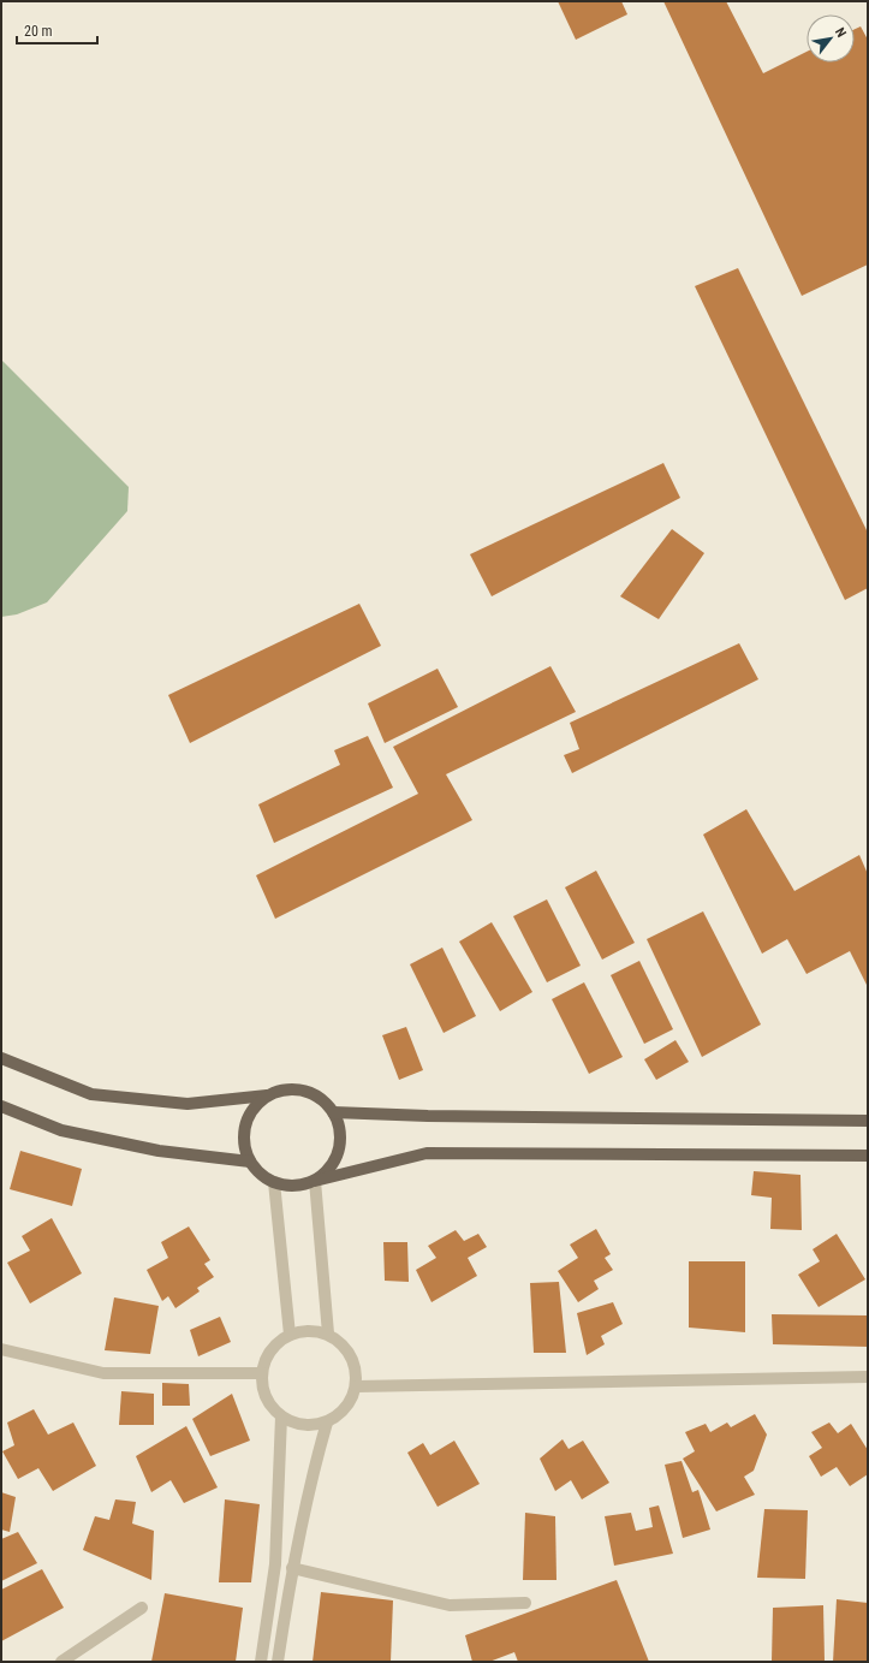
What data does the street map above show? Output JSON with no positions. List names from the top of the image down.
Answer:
{
  "scale_bar": "20 m",
  "north": "top right"
}
